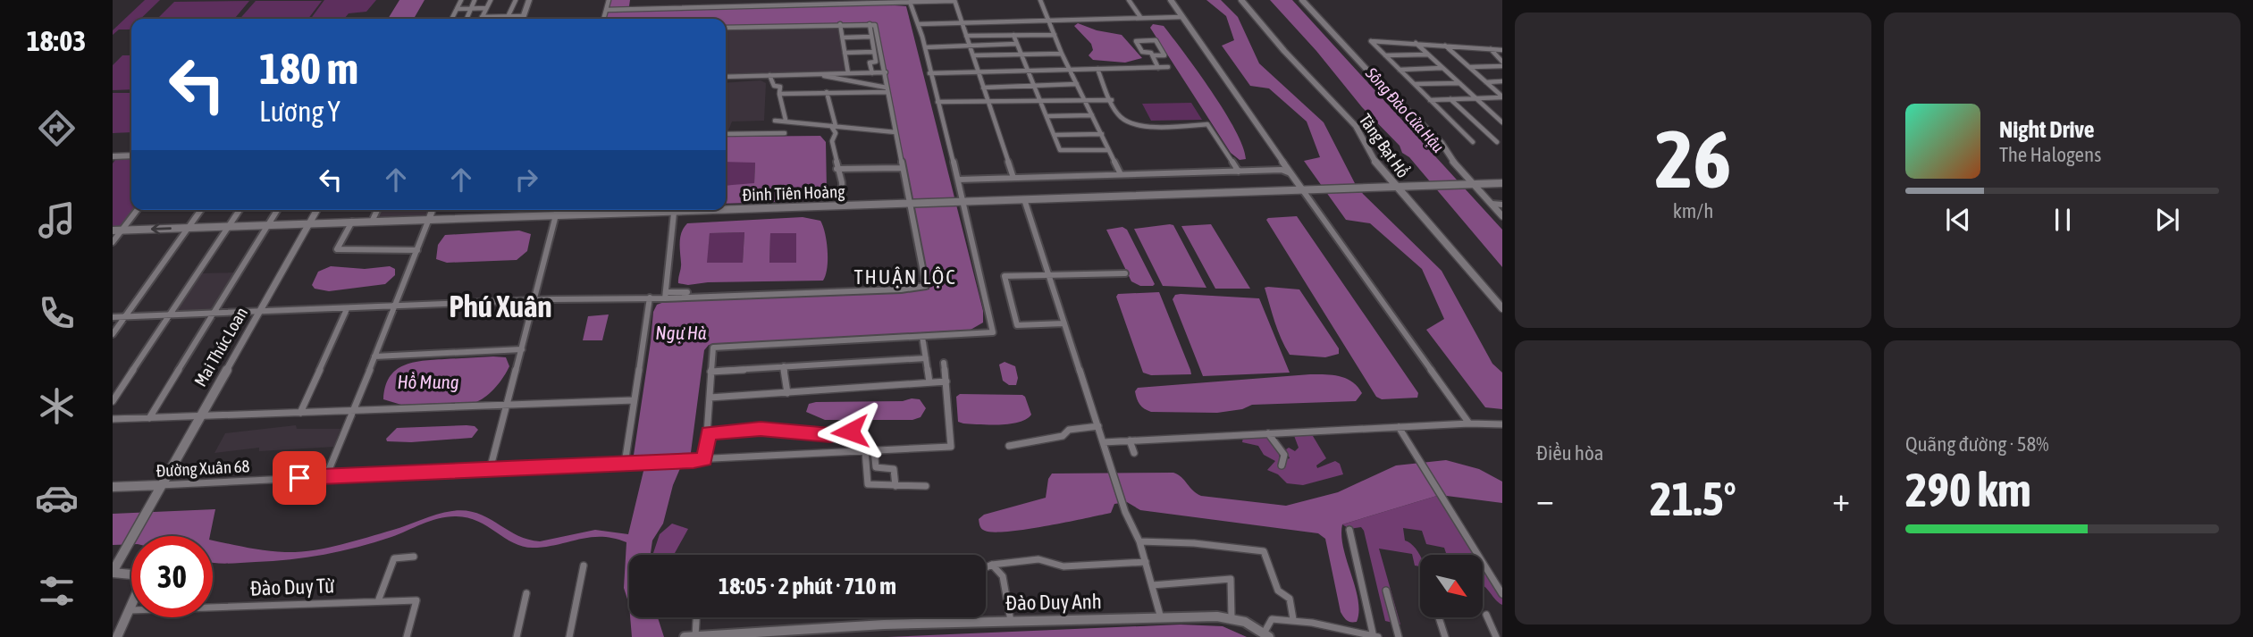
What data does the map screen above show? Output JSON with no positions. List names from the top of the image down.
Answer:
{
  "streets": {
    "main road": ["Tăng Bạt Hổ", "Đinh Tiên Hoàng", "Đào Duy Anh"],
    "street": ["Mai Thúc Loan", "Đường Xuân 68", "Đào Duy Từ"]
  },
  "crossings": [
    ["Đinh Tiên Hoàng", "Mai Thúc Loan"],
    ["Mai Thúc Loan", "Đường Xuân 68"]
  ],
  "districts": ["THUẬN LỘC", "Phú Xuân"],
  "water": ["Sông Đào Cửa Hậu", "Ngự Hà", "Hồ Mung"],
  "north": "bottom right",
  "page": {
    "tabs": "18:03",
    "tile": [
      ["26", "km/h"],
      "Điều hòa",
      ["Quãng đường · 58%", "290 km"]
    ],
    "turn": ["180 m", "Lương Y"],
    "song": ["Night Drive", "The Halogens"],
    "heat": ["−", "21.5°", "+"],
    "limit": "30",
    "trip": "18:05 · 2 phút · 710 m"
  }
}
